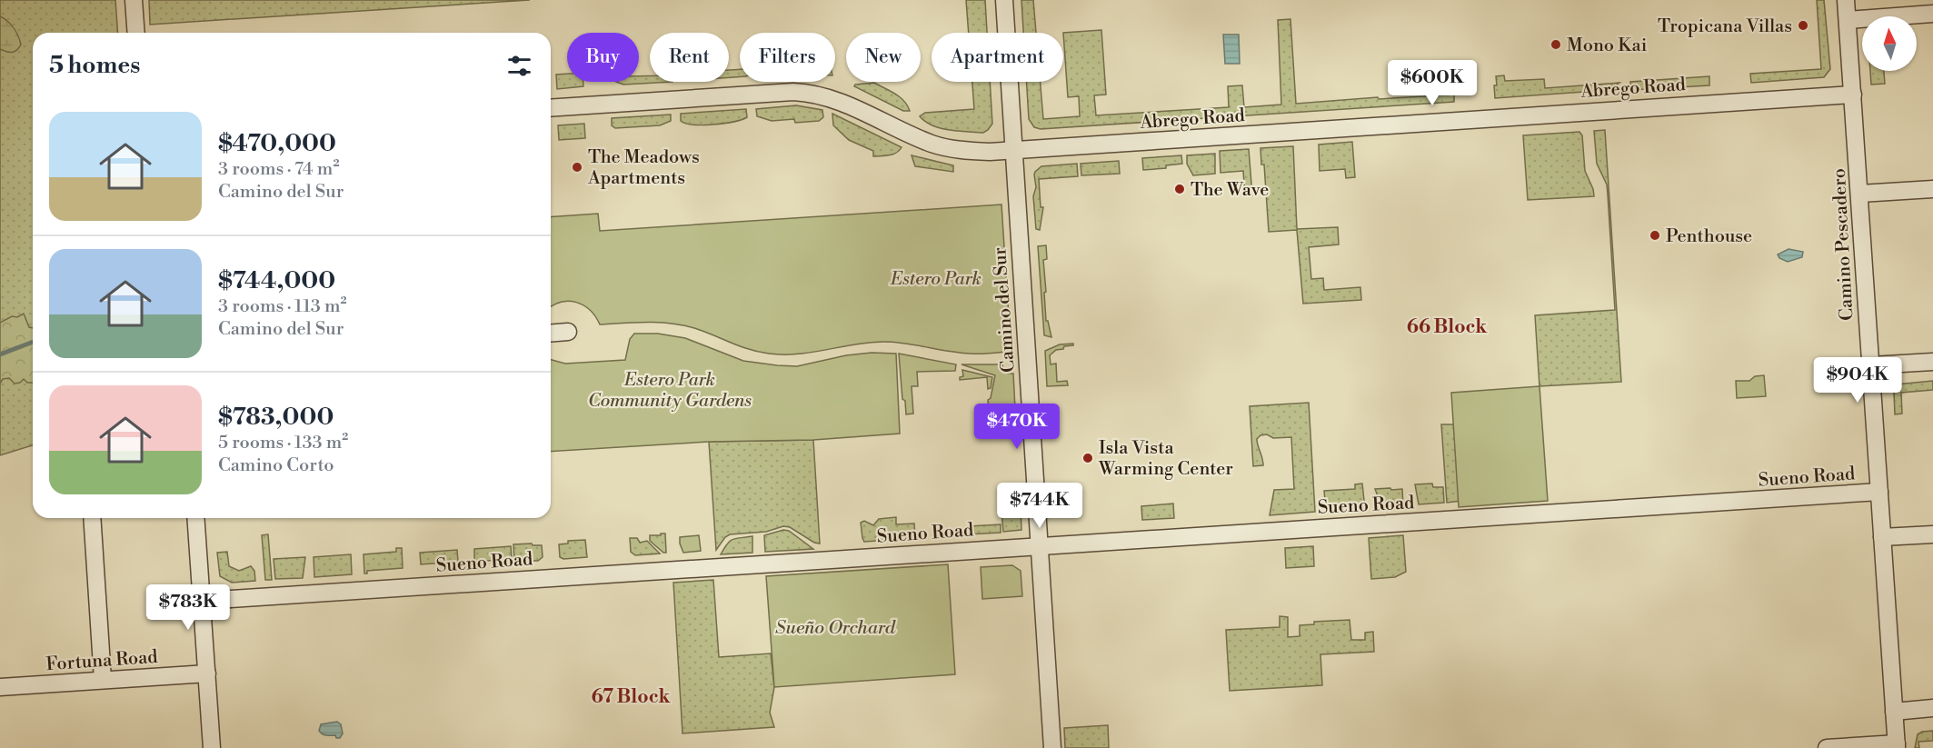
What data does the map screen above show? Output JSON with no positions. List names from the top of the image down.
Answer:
{
  "streets": {
    "street": [
      "Abrego Road",
      "Camino Pescadero",
      "Camino del Sur",
      "Sueno Road",
      "Fortuna Road"
    ]
  },
  "crossings": [
    ["Abrego Road", "Camino Pescadero"],
    ["Abrego Road", "Camino del Sur"],
    ["Camino Pescadero", "Sueno Road"],
    ["Camino del Sur", "Sueno Road"]
  ],
  "districts": ["66 Block", "67 Block"],
  "parks": ["Estero Park", "Estero Park Community Gardens", "Sueño Orchard"],
  "places": [
    "Tropicana Villas",
    "Mono Kai",
    "The Meadows Apartments",
    "The Wave",
    "Penthouse",
    "Isla Vista Warming Center"
  ],
  "north": "top",
  "page": {
    "chip": [
      "Buy",
      "Rent",
      "Filters",
      "New",
      "Apartment"
    ],
    "heading": "5 homes",
    "price": [
      "$600K",
      "$904K",
      "$470K",
      "$744K",
      "$783K"
    ],
    "list": [
      {
        "name": "$470,000",
        "note": "3 rooms · 74 m² · Camino del Sur"
      },
      {
        "name": "$744,000",
        "note": "3 rooms · 113 m² · Camino del Sur"
      },
      {
        "name": "$783,000",
        "note": "5 rooms · 133 m² · Camino Corto"
      }
    ]
  }
}
